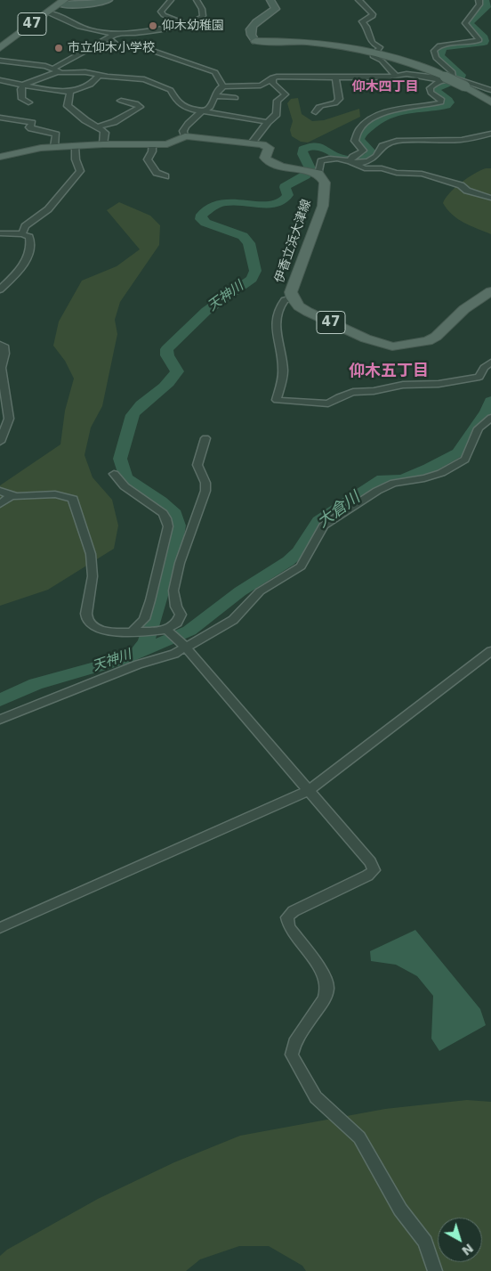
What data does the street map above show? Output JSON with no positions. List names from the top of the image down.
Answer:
{
  "streets": {
    "main road": ["47", "伊香立浜大津線"]
  },
  "districts": ["仰木四丁目", "仰木五丁目"],
  "water": ["天神川", "大倉川"],
  "places": ["仰木幼稚園", "市立仰木小学校"],
  "north": "bottom right"
}
